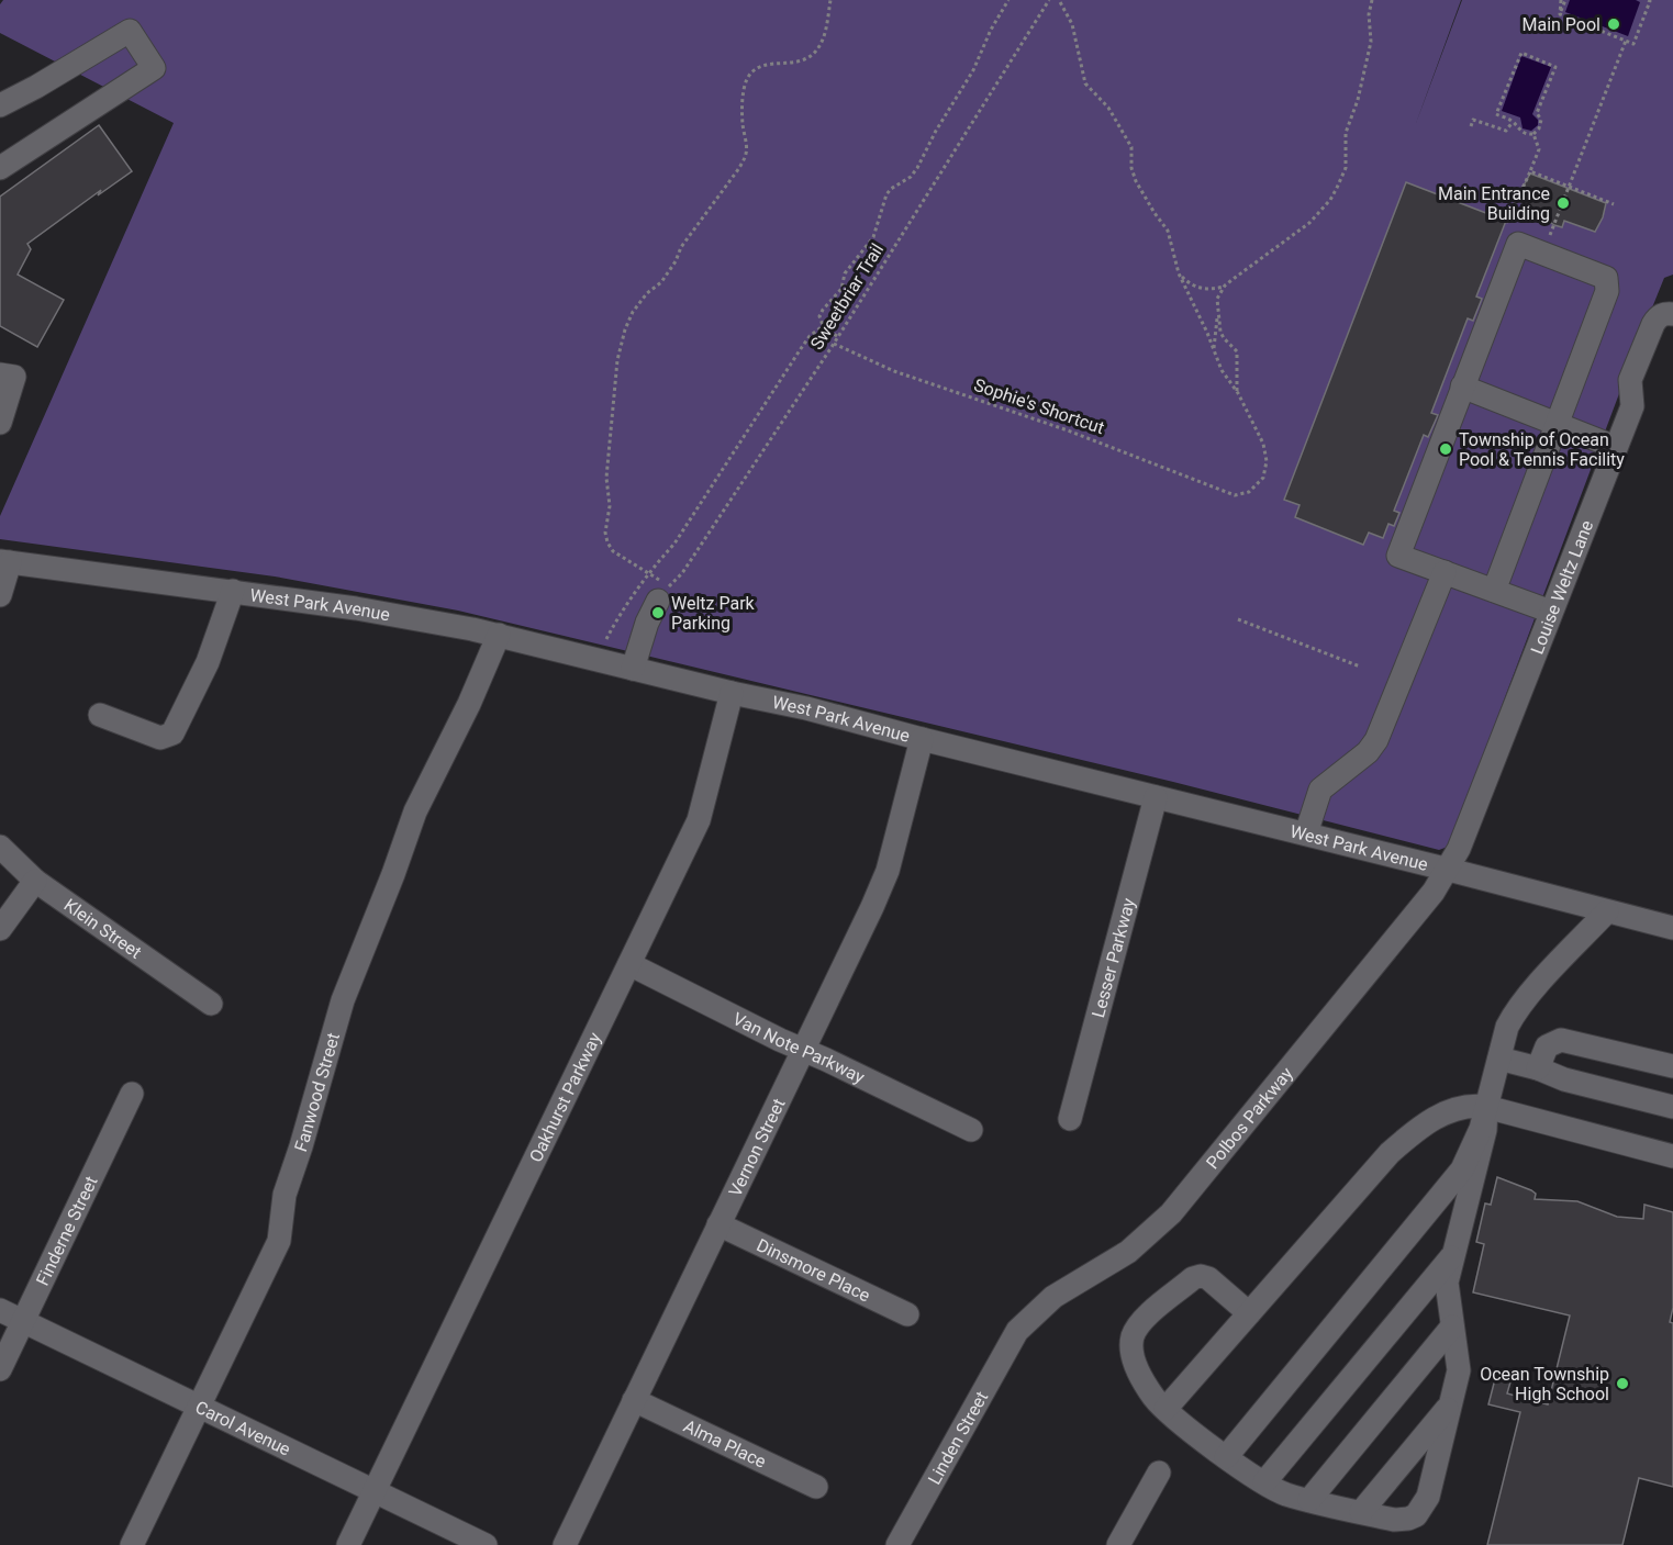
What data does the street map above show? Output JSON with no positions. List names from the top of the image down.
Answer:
{
  "streets": {
    "street": [
      "Louise Weltz Lane",
      "West Park Avenue",
      "Klein Street",
      "Lesser Parkway",
      "Van Note Parkway",
      "Fanwood Street",
      "Oakhurst Parkway",
      "Polbos Parkway",
      "Vernon Street",
      "Finderne Street",
      "Dinsmore Place",
      "Carol Avenue",
      "Linden Street",
      "Alma Place"
    ],
    "path": ["Sweetbriar Trail", "Sophie's Shortcut"]
  },
  "crossings": [
    ["Sweetbriar Trail", "Sophie's Shortcut"],
    ["Louise Weltz Lane", "West Park Avenue"],
    ["Louise Weltz Lane", "Polbos Parkway"],
    ["West Park Avenue", "Lesser Parkway"],
    ["West Park Avenue", "Fanwood Street"],
    ["West Park Avenue", "Oakhurst Parkway"],
    ["West Park Avenue", "Polbos Parkway"],
    ["West Park Avenue", "Vernon Street"],
    ["Van Note Parkway", "Oakhurst Parkway"],
    ["Van Note Parkway", "Vernon Street"],
    ["Fanwood Street", "Carol Avenue"],
    ["Oakhurst Parkway", "Carol Avenue"],
    ["Polbos Parkway", "Linden Street"],
    ["Vernon Street", "Dinsmore Place"],
    ["Vernon Street", "Alma Place"],
    ["Finderne Street", "Carol Avenue"]
  ],
  "places": [
    "Main Pool",
    "Main Entrance Building",
    "Township of Ocean Pool & Tennis Facility",
    "Weltz Park Parking",
    "Ocean Township High School"
  ]
}
